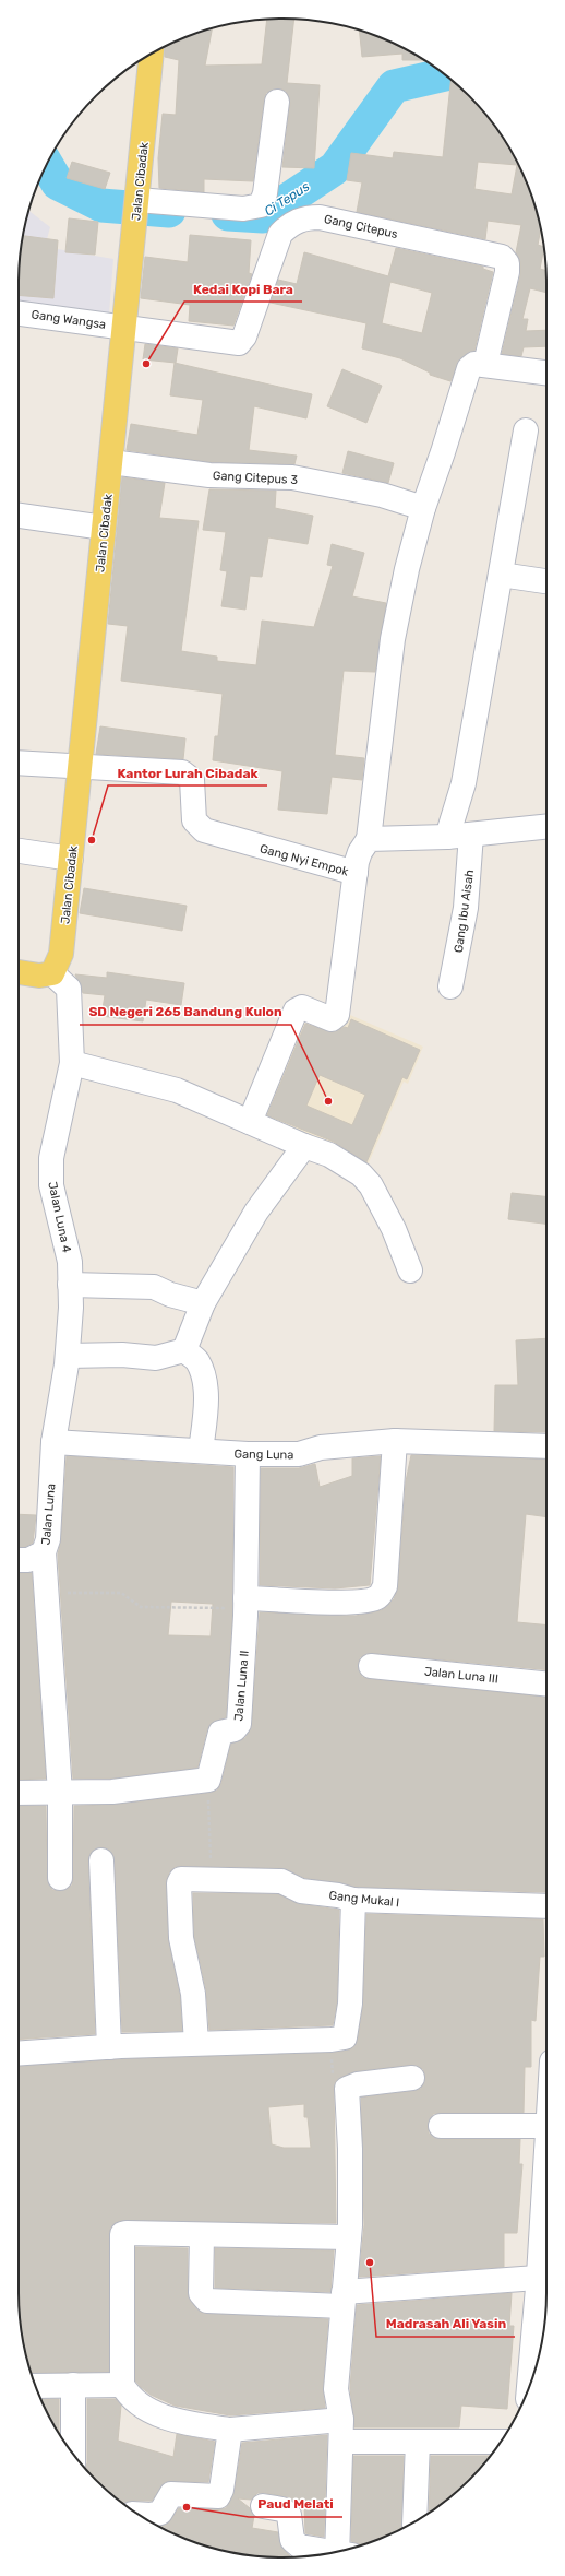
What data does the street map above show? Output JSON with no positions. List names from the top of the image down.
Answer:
{
  "streets": {
    "main road": ["Jalan Cibadak"],
    "street": [
      "Gang Citepus",
      "Gang Wangsa",
      "Gang Citepus 3",
      "Gang Nyi Empok",
      "Gang Ibu Aisah",
      "Jalan Luna 4",
      "Gang Luna",
      "Jalan Luna",
      "Jalan Luna III",
      "Jalan Luna II",
      "Gang Mukal I"
    ]
  },
  "crossings": [
    ["Jalan Cibadak", "Gang Citepus"],
    ["Jalan Cibadak", "Gang Wangsa"],
    ["Jalan Cibadak", "Gang Citepus 3"],
    ["Jalan Cibadak", "Gang Nyi Empok"],
    ["Jalan Cibadak", "Jalan Luna 4"],
    ["Gang Citepus", "Gang Wangsa"],
    ["Jalan Luna 4", "Gang Luna"],
    ["Jalan Luna 4", "Jalan Luna"],
    ["Gang Luna", "Jalan Luna"],
    ["Gang Luna", "Jalan Luna II"]
  ],
  "water": ["Ci Tepus"],
  "places": [
    "Kedai Kopi Bara",
    "Kantor Lurah Cibadak",
    "SD Negeri 265 Bandung Kulon",
    "Madrasah Ali Yasin",
    "Paud Melati"
  ]
}
